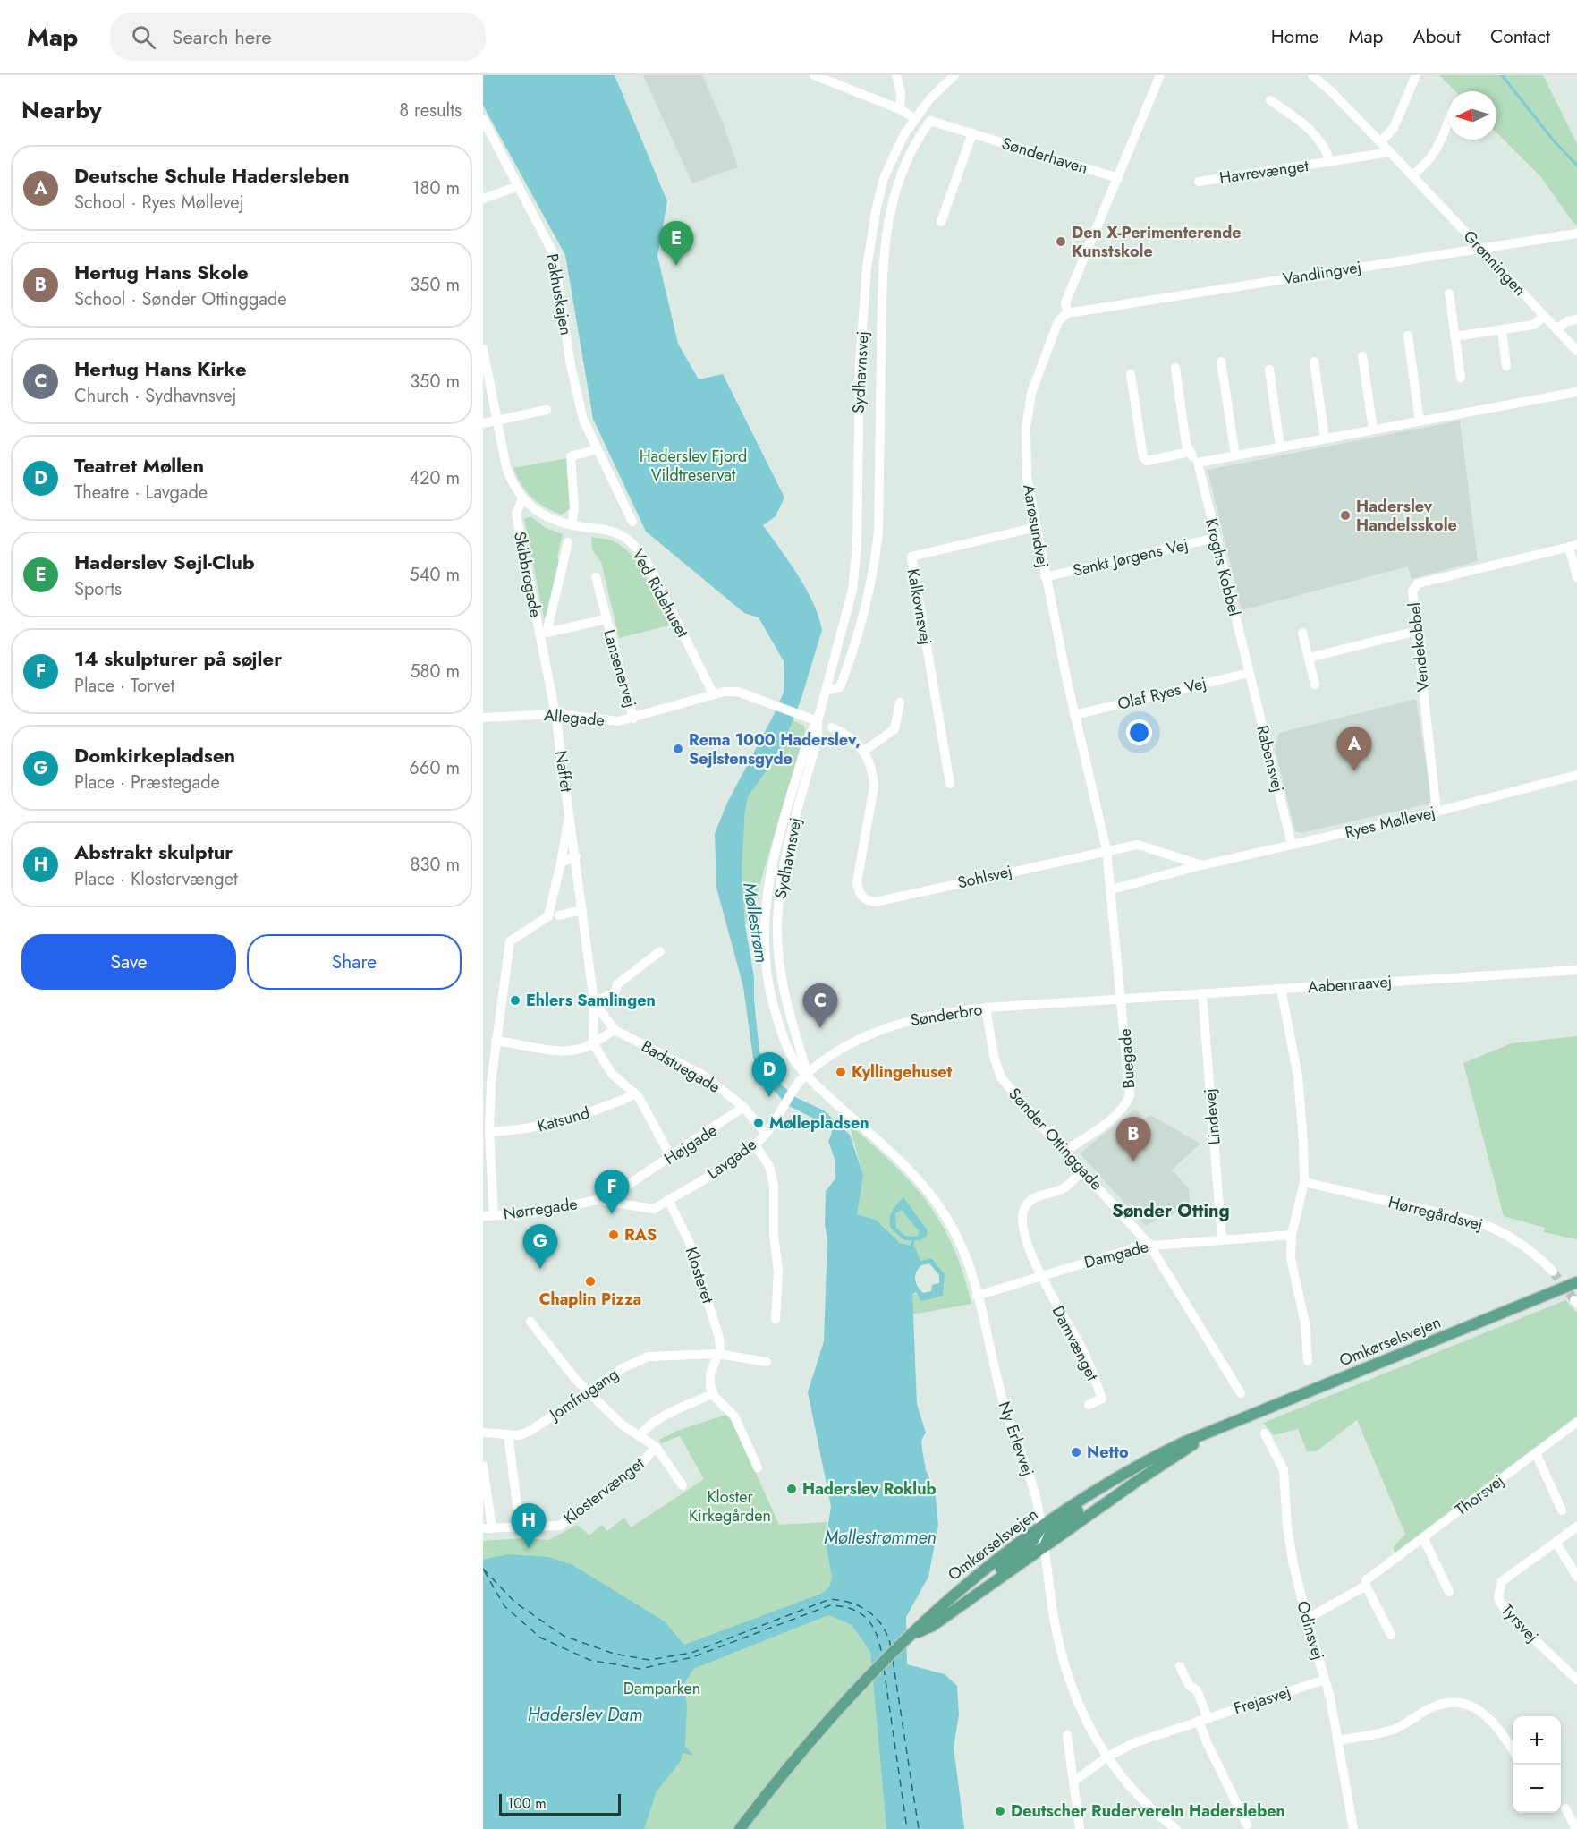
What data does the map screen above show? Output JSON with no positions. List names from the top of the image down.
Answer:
{
  "streets": {
    "main road": ["Omkørselsvejen"],
    "street": [
      "Sønderhaven",
      "Havrevænget",
      "Grønningen",
      "Vandlingvej",
      "Pakhuskajen",
      "Sydhavnsvej",
      "Aarøsundvej",
      "Sankt Jørgens Vej",
      "Kroghs Kobbel",
      "Skibbrogade",
      "Ved Ridehuset",
      "Kalkovnsvej",
      "Vendekobbel",
      "Lansenervej",
      "Olaf Ryes Vej",
      "Allegade",
      "Rabensvej",
      "Naffet",
      "Ryes Møllevej",
      "Sohlsvej",
      "Aabenraavej",
      "Sønderbro",
      "Buegade",
      "Badstuegade",
      "Lindevej",
      "Katsund",
      "Sønder Ottinggade",
      "Højgade",
      "Lavgade",
      "Nørregade",
      "Hørregårdsvej",
      "Damgade",
      "Klosteret",
      "Damvænget",
      "Jomfrugang",
      "Ny Erlevvej",
      "Klostervænget",
      "Thorsvej",
      "Tyrsvej",
      "Odinsvej",
      "Frejasvej"
    ]
  },
  "crossings": [
    ["Sønderhaven", "Sydhavnsvej"],
    ["Sønderhaven", "Aarøsundvej"],
    ["Havrevænget", "Grønningen"],
    ["Grønningen", "Vandlingvej"],
    ["Vandlingvej", "Aarøsundvej"],
    ["Sydhavnsvej", "Allegade"],
    ["Sydhavnsvej", "Sønderbro"],
    ["Sydhavnsvej", "Ny Erlevvej"],
    ["Aarøsundvej", "Sankt Jørgens Vej"],
    ["Aarøsundvej", "Kalkovnsvej"],
    ["Aarøsundvej", "Olaf Ryes Vej"],
    ["Aarøsundvej", "Ryes Møllevej"],
    ["Aarøsundvej", "Sohlsvej"],
    ["Aarøsundvej", "Aabenraavej"],
    ["Aarøsundvej", "Sønderbro"],
    ["Aarøsundvej", "Buegade"],
    ["Sankt Jørgens Vej", "Kroghs Kobbel"],
    ["Kroghs Kobbel", "Olaf Ryes Vej"],
    ["Kroghs Kobbel", "Rabensvej"],
    ["Skibbrogade", "Ved Ridehuset"],
    ["Skibbrogade", "Lansenervej"],
    ["Skibbrogade", "Naffet"],
    ["Ved Ridehuset", "Allegade"],
    ["Vendekobbel", "Ryes Møllevej"],
    ["Lansenervej", "Allegade"],
    ["Lansenervej", "Naffet"],
    ["Olaf Ryes Vej", "Rabensvej"],
    ["Allegade", "Naffet"],
    ["Rabensvej", "Ryes Møllevej"],
    ["Naffet", "Badstuegade"],
    ["Ryes Møllevej", "Sohlsvej"],
    ["Aabenraavej", "Sønderbro"],
    ["Aabenraavej", "Buegade"],
    ["Aabenraavej", "Lindevej"],
    ["Sønderbro", "Buegade"],
    ["Sønderbro", "Sønder Ottinggade"],
    ["Sønderbro", "Lavgade"],
    ["Sønderbro", "Ny Erlevvej"],
    ["Buegade", "Sønder Ottinggade"],
    ["Badstuegade", "Højgade"],
    ["Lindevej", "Damgade"],
    ["Sønder Ottinggade", "Damgade"],
    ["Højgade", "Nørregade"],
    ["Lavgade", "Nørregade"],
    ["Lavgade", "Klosteret"],
    ["Damgade", "Damvænget"],
    ["Damgade", "Ny Erlevvej"],
    ["Klosteret", "Jomfrugang"],
    ["Omkørselsvejen", "Ny Erlevvej"],
    ["Ny Erlevvej", "Frejasvej"],
    ["Thorsvej", "Odinsvej"],
    ["Odinsvej", "Frejasvej"]
  ],
  "districts": ["Sønder Otting"],
  "water": ["Møllestrøm", "Møllestrømmen", "Haderslev Dam"],
  "parks": ["Haderslev Fjord Vildtreservat", "Kloster Kirkegården", "Damparken"],
  "places": [
    "Den X-Perimenterende Kunstskole",
    "Haderslev Handelsskole",
    "Rema 1000 Haderslev, Sejlstensgyde",
    "Ehlers Samlingen",
    "Kyllingehuset",
    "Møllepladsen",
    "RAS",
    "Chaplin Pizza",
    "Netto",
    "Haderslev Roklub",
    "Deutscher Ruderverein Hadersleben"
  ],
  "scale_bar": "100 m",
  "north": "left",
  "page": {
    "header": "Map",
    "search": "Search here",
    "nav": [
      "Home",
      "Map",
      "About",
      "Contact"
    ],
    "heading": ["Nearby", "8 results"],
    "list": [
      {
        "mark": "A",
        "name": "Deutsche Schule Hadersleben",
        "note": "School · Ryes Møllevej",
        "value": "180 m"
      },
      {
        "mark": "B",
        "name": "Hertug Hans Skole",
        "note": "School · Sønder Ottinggade",
        "value": "350 m"
      },
      {
        "mark": "C",
        "name": "Hertug Hans Kirke",
        "note": "Church · Sydhavnsvej",
        "value": "350 m"
      },
      {
        "mark": "D",
        "name": "Teatret Møllen",
        "note": "Theatre · Lavgade",
        "value": "420 m"
      },
      {
        "mark": "E",
        "name": "Haderslev Sejl-Club",
        "note": "Sports",
        "value": "540 m"
      },
      {
        "mark": "F",
        "name": "14 skulpturer på søjler",
        "note": "Place · Torvet",
        "value": "580 m"
      },
      {
        "mark": "G",
        "name": "Domkirkepladsen",
        "note": "Place · Præstegade",
        "value": "660 m"
      },
      {
        "mark": "H",
        "name": "Abstrakt skulptur",
        "note": "Place · Klostervænget",
        "value": "830 m"
      }
    ],
    "pins": [
      "E",
      "A",
      "C",
      "D",
      "B",
      "F",
      "G",
      "H"
    ],
    "buttons": ["Save", "Share"],
    "map_buttons": ["+", "−"],
    "scale": "100 m"
  }
}
